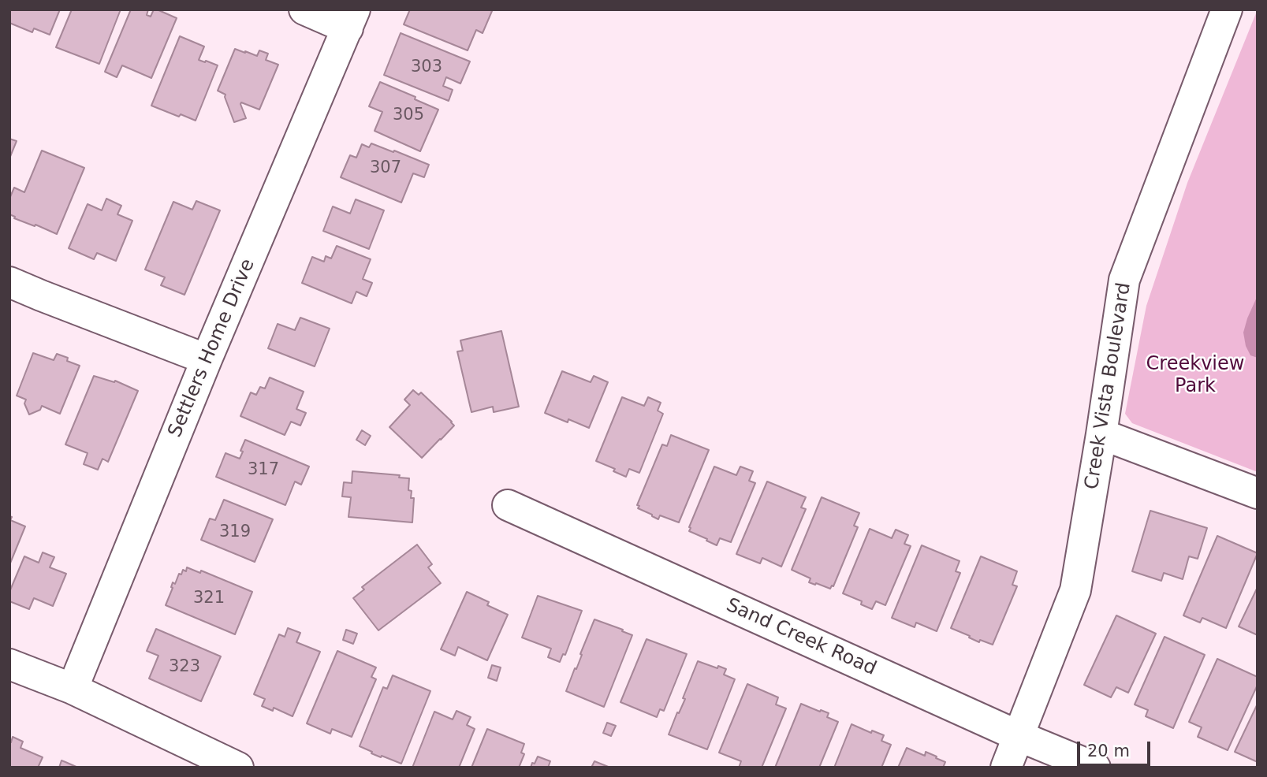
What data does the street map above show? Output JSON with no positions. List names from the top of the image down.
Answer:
{
  "streets": {
    "street": ["Settlers Home Drive", "Creek Vista Boulevard", "Sand Creek Road"]
  },
  "crossings": [
    ["Creek Vista Boulevard", "Sand Creek Road"]
  ],
  "parks": ["Creekview Park"],
  "house_numbers": [
    "303",
    "305",
    "307",
    "317",
    "319",
    "321",
    "323"
  ],
  "scale_bar": "20 m"
}
